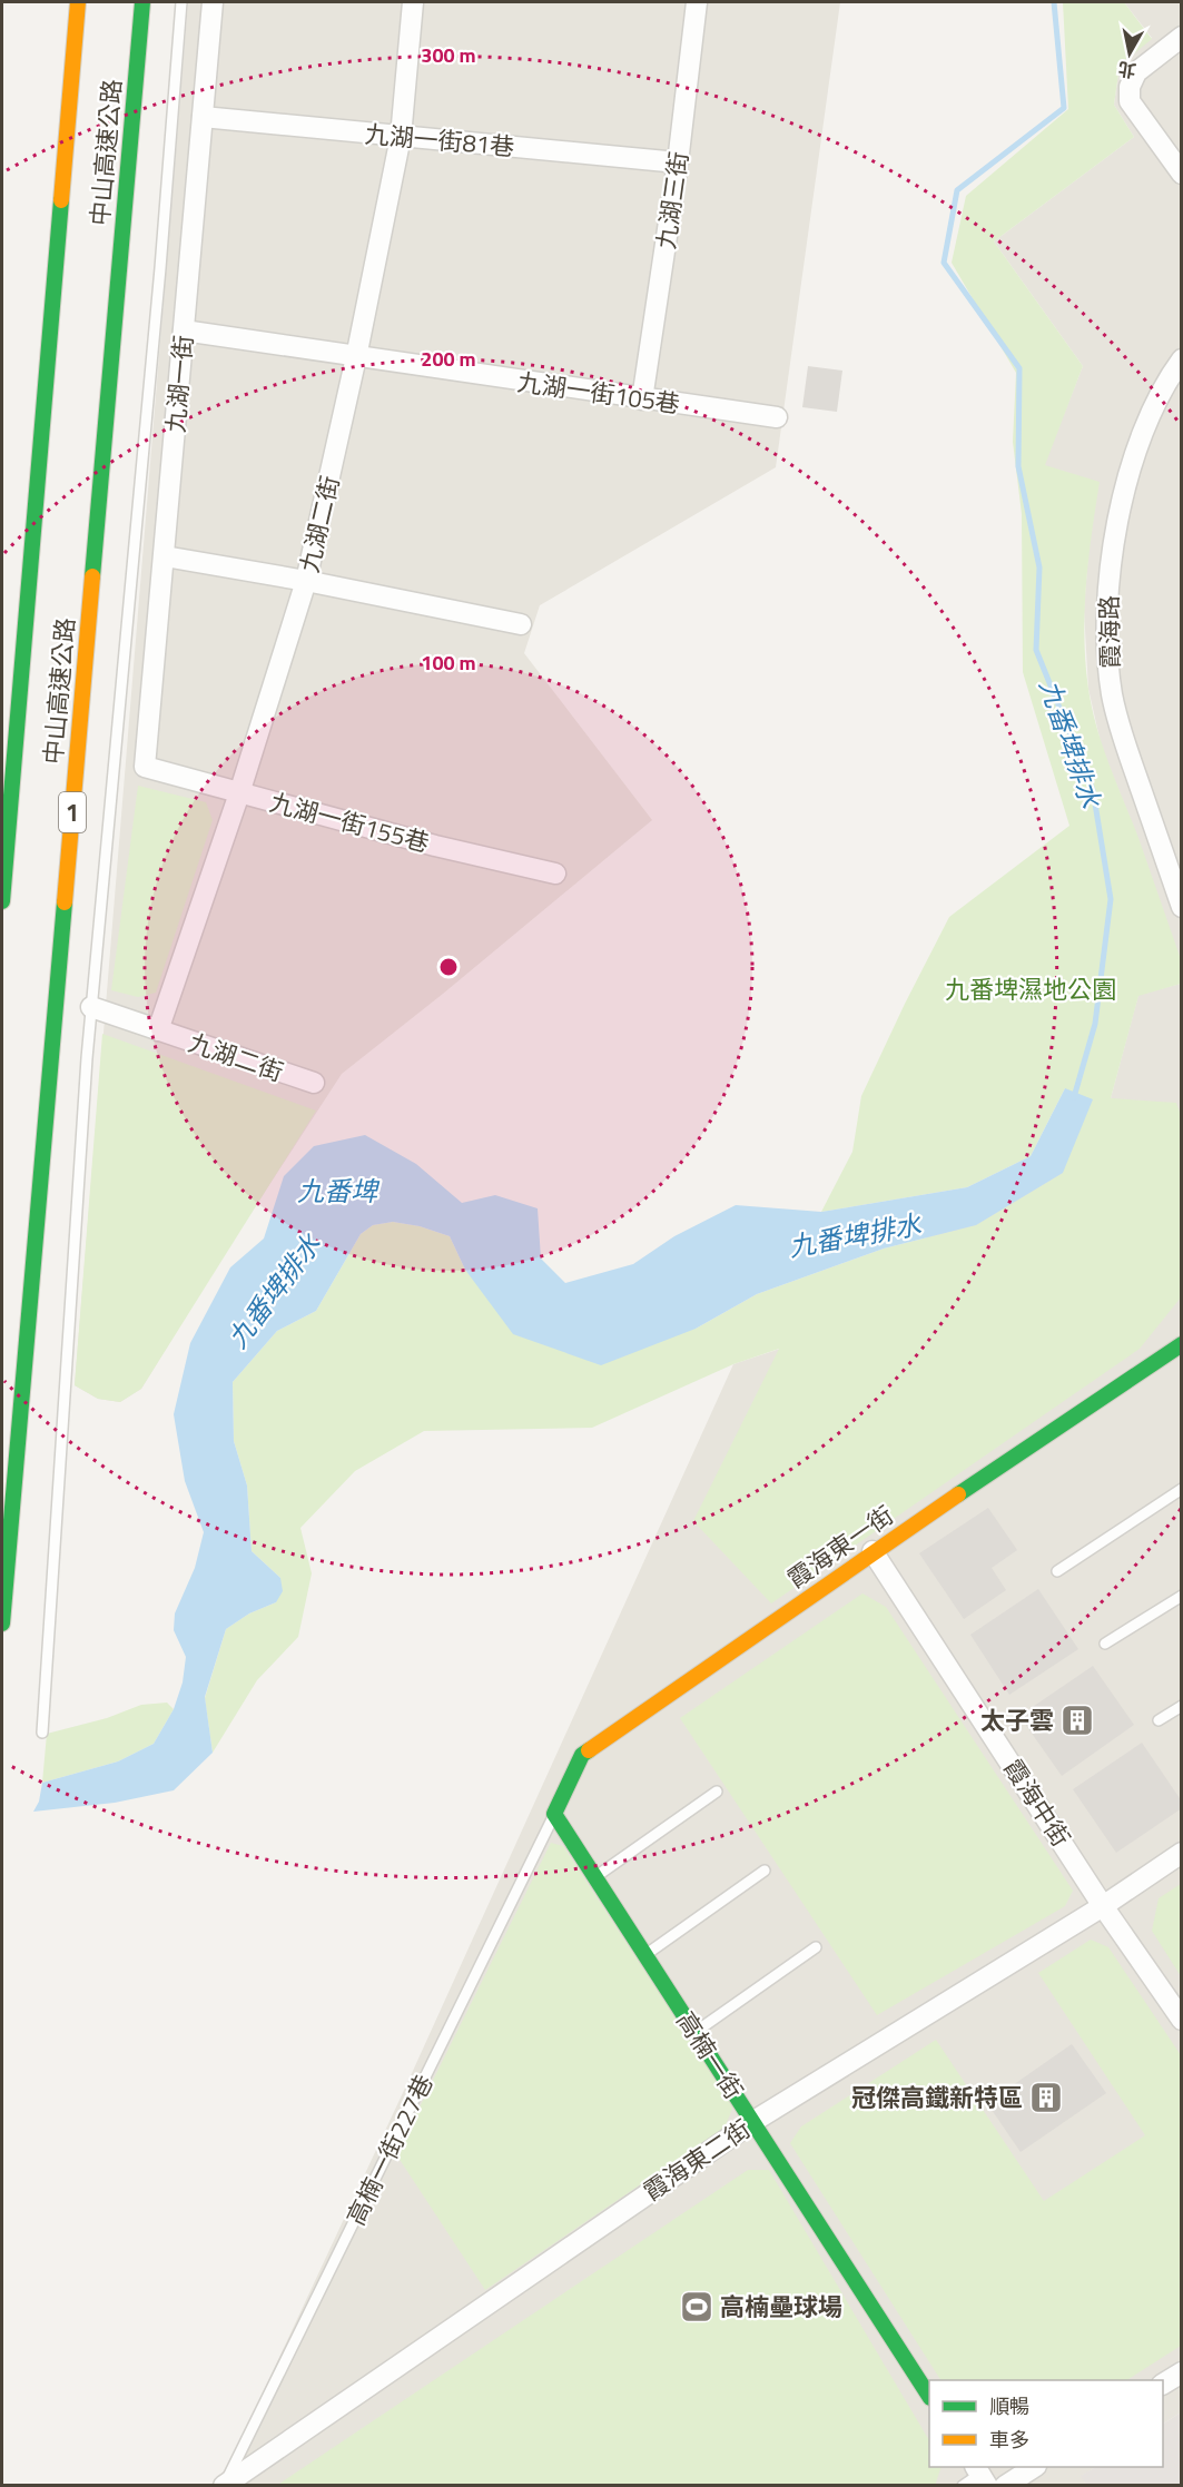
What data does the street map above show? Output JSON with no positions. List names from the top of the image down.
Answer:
{
  "streets": {
    "main road": [
      "中山高速公路",
      "1",
      "霞海東一街",
      "高楠一街"
    ],
    "street": [
      "九湖一街81巷",
      "九湖三街",
      "九湖一街",
      "九湖一街105巷",
      "九湖二街",
      "霞海路",
      "九湖一街155巷",
      "霞海中街",
      "霞海東二街"
    ],
    "lane": ["高楠一街227巷"]
  },
  "crossings": [
    ["九湖一街81巷", "九湖三街"],
    ["九湖一街81巷", "九湖一街"],
    ["九湖一街81巷", "九湖二街"],
    ["九湖三街", "九湖一街105巷"],
    ["九湖一街", "九湖一街105巷"],
    ["九湖一街", "九湖一街155巷"],
    ["九湖一街105巷", "九湖二街"],
    ["九湖二街", "九湖一街155巷"],
    ["霞海東一街", "霞海中街"],
    ["霞海東一街", "高楠一街"],
    ["霞海東一街", "高楠一街227巷"],
    ["霞海中街", "霞海東二街"],
    ["高楠一街", "高楠一街227巷"],
    ["高楠一街", "霞海東二街"],
    ["高楠一街227巷", "霞海東二街"]
  ],
  "water": ["九番埤排水", "九番埤"],
  "parks": ["九番埤濕地公園"],
  "places": {
    "building": ["太子雲", "冠傑高鐵新特區"],
    "sports": ["高楠壘球場"]
  },
  "legend": ["順暢", "車多"],
  "north": "bottom",
  "rings": ["300 m", "200 m", "100 m"]
}
